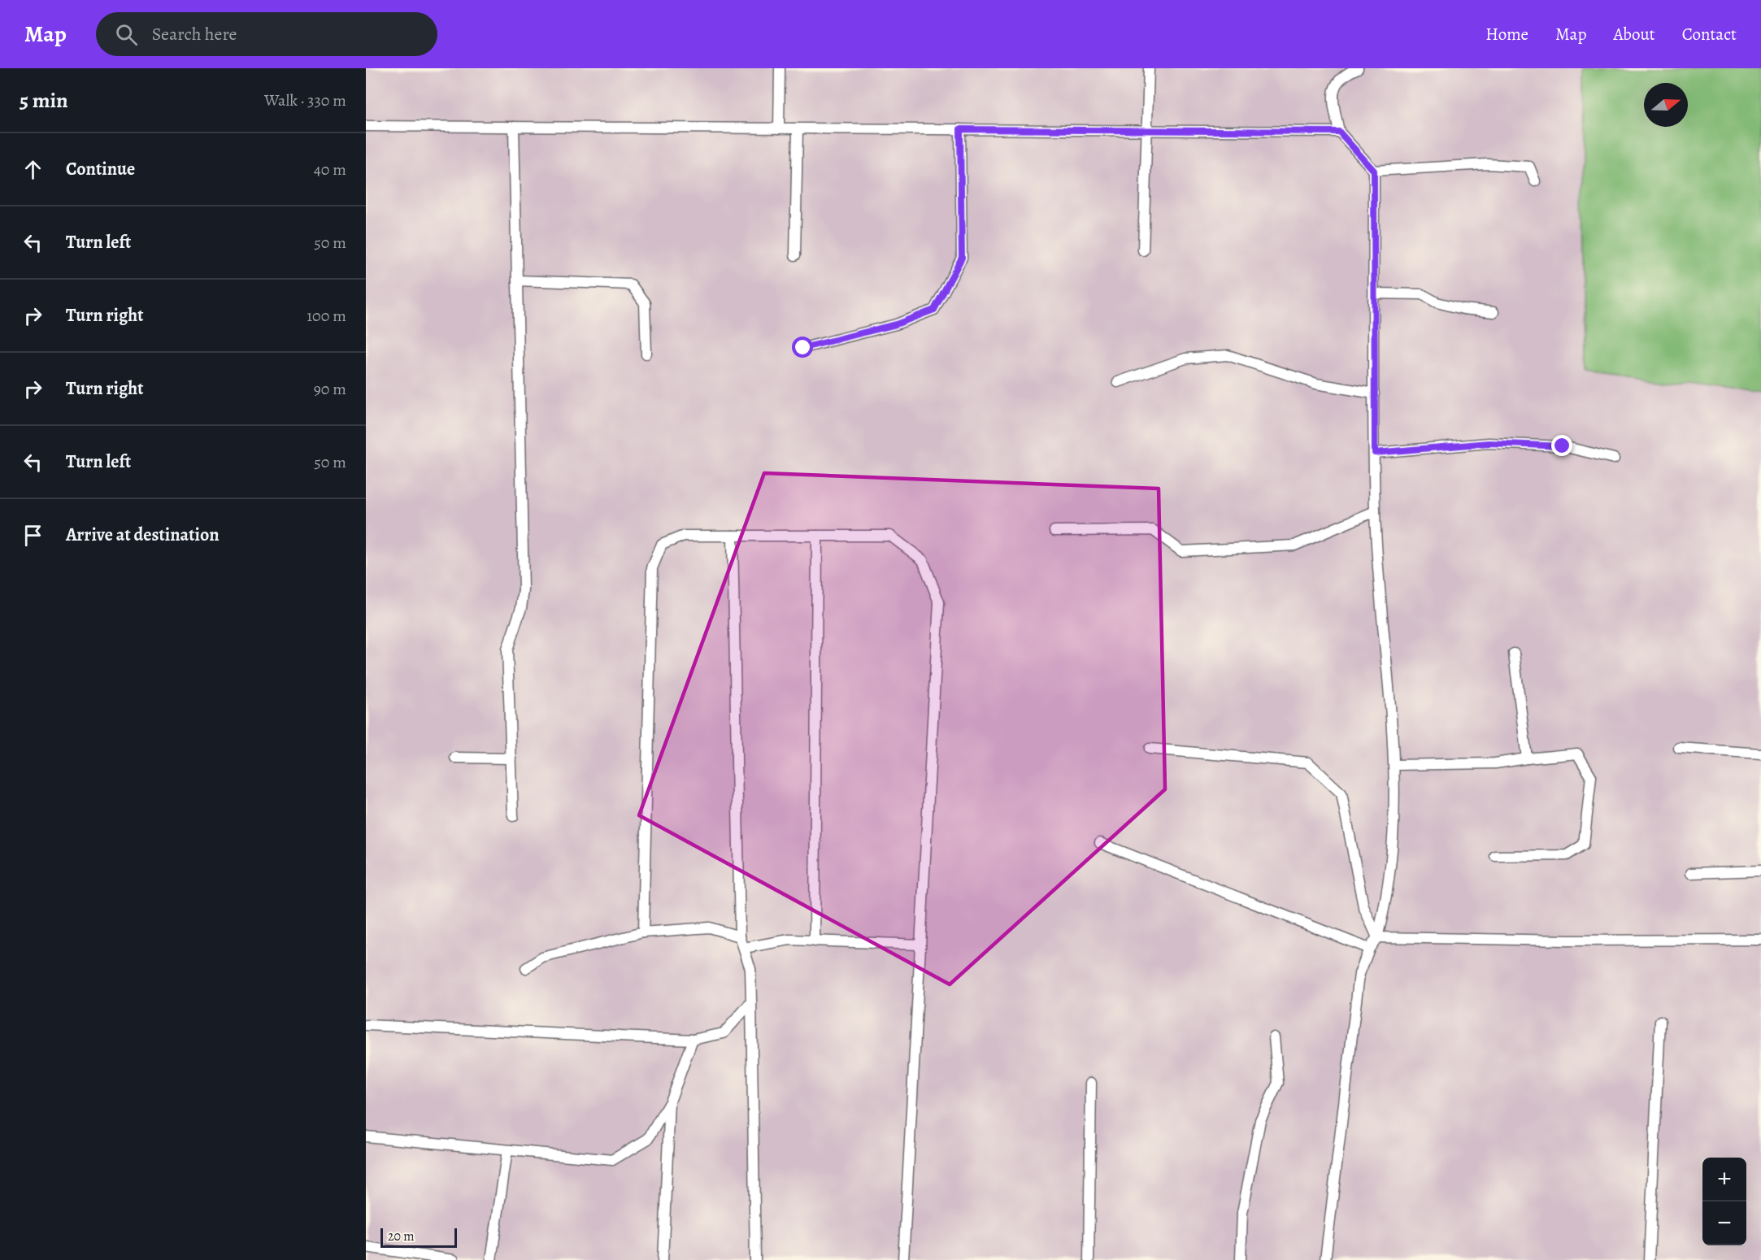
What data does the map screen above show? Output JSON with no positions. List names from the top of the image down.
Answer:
{
  "scale_bar": "20 m",
  "north": "right",
  "page": {
    "header": "Map",
    "search": "Search here",
    "nav": [
      "Home",
      "Map",
      "About",
      "Contact"
    ],
    "heading": ["5 min", "Walk · 330 m"],
    "list": [
      ["Continue", "40 m"],
      ["Turn left", "50 m"],
      ["Turn right", "100 m"],
      ["Turn right", "90 m"],
      ["Turn left", "50 m"],
      "Arrive at destination"
    ],
    "map_buttons": ["+", "−"],
    "scale": "20 m"
  }
}
